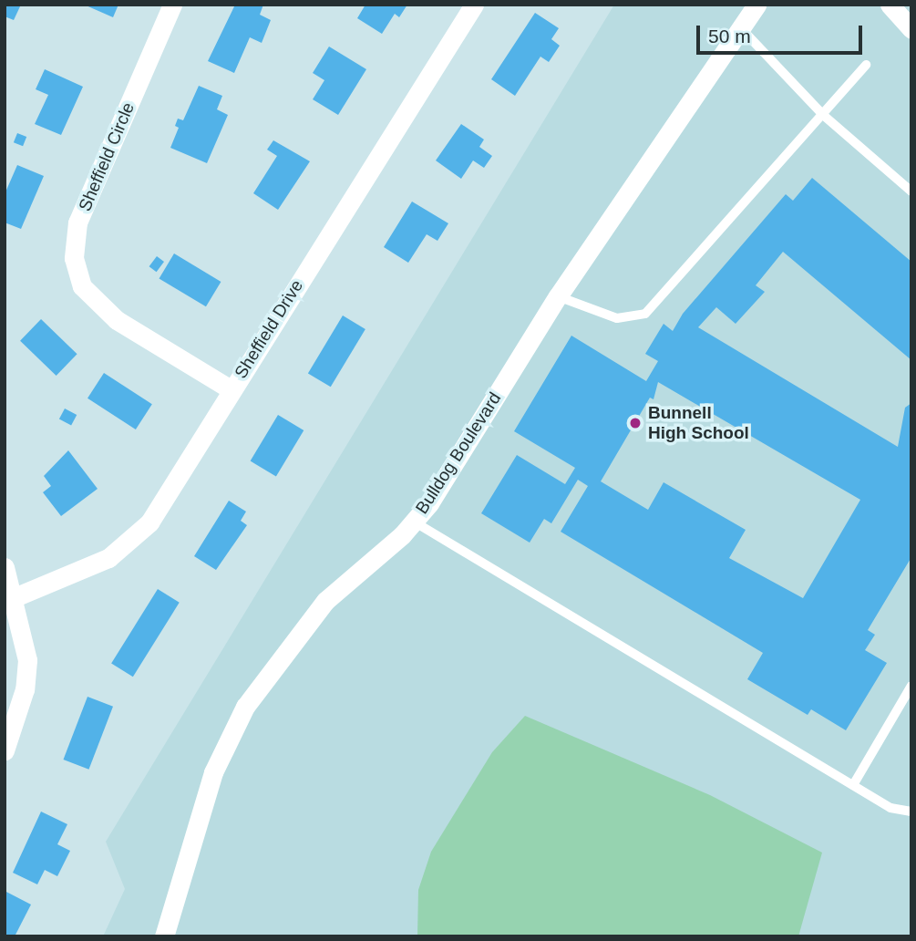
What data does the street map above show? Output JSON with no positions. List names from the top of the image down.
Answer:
{
  "streets": {
    "street": ["Sheffield Circle", "Sheffield Drive", "Bulldog Boulevard"]
  },
  "crossings": [
    ["Sheffield Circle", "Sheffield Drive"]
  ],
  "places": ["Bunnell High School"],
  "scale_bar": "50 m"
}
